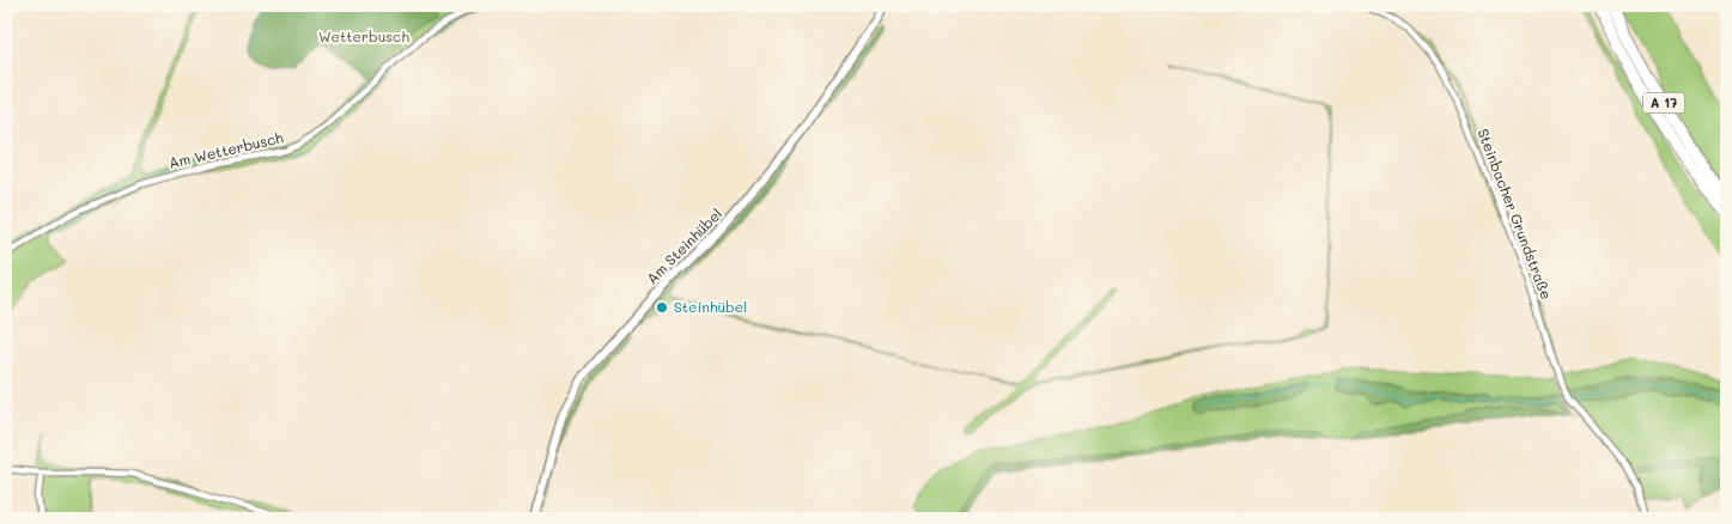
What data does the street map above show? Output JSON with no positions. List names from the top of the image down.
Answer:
{
  "streets": {
    "highway": ["A 17"],
    "street": ["Am Wetterbusch", "Steinbacher Grundstraße", "Am Steinhübel"]
  },
  "parks": ["Wetterbusch"],
  "places": ["Steinhübel"]
}
